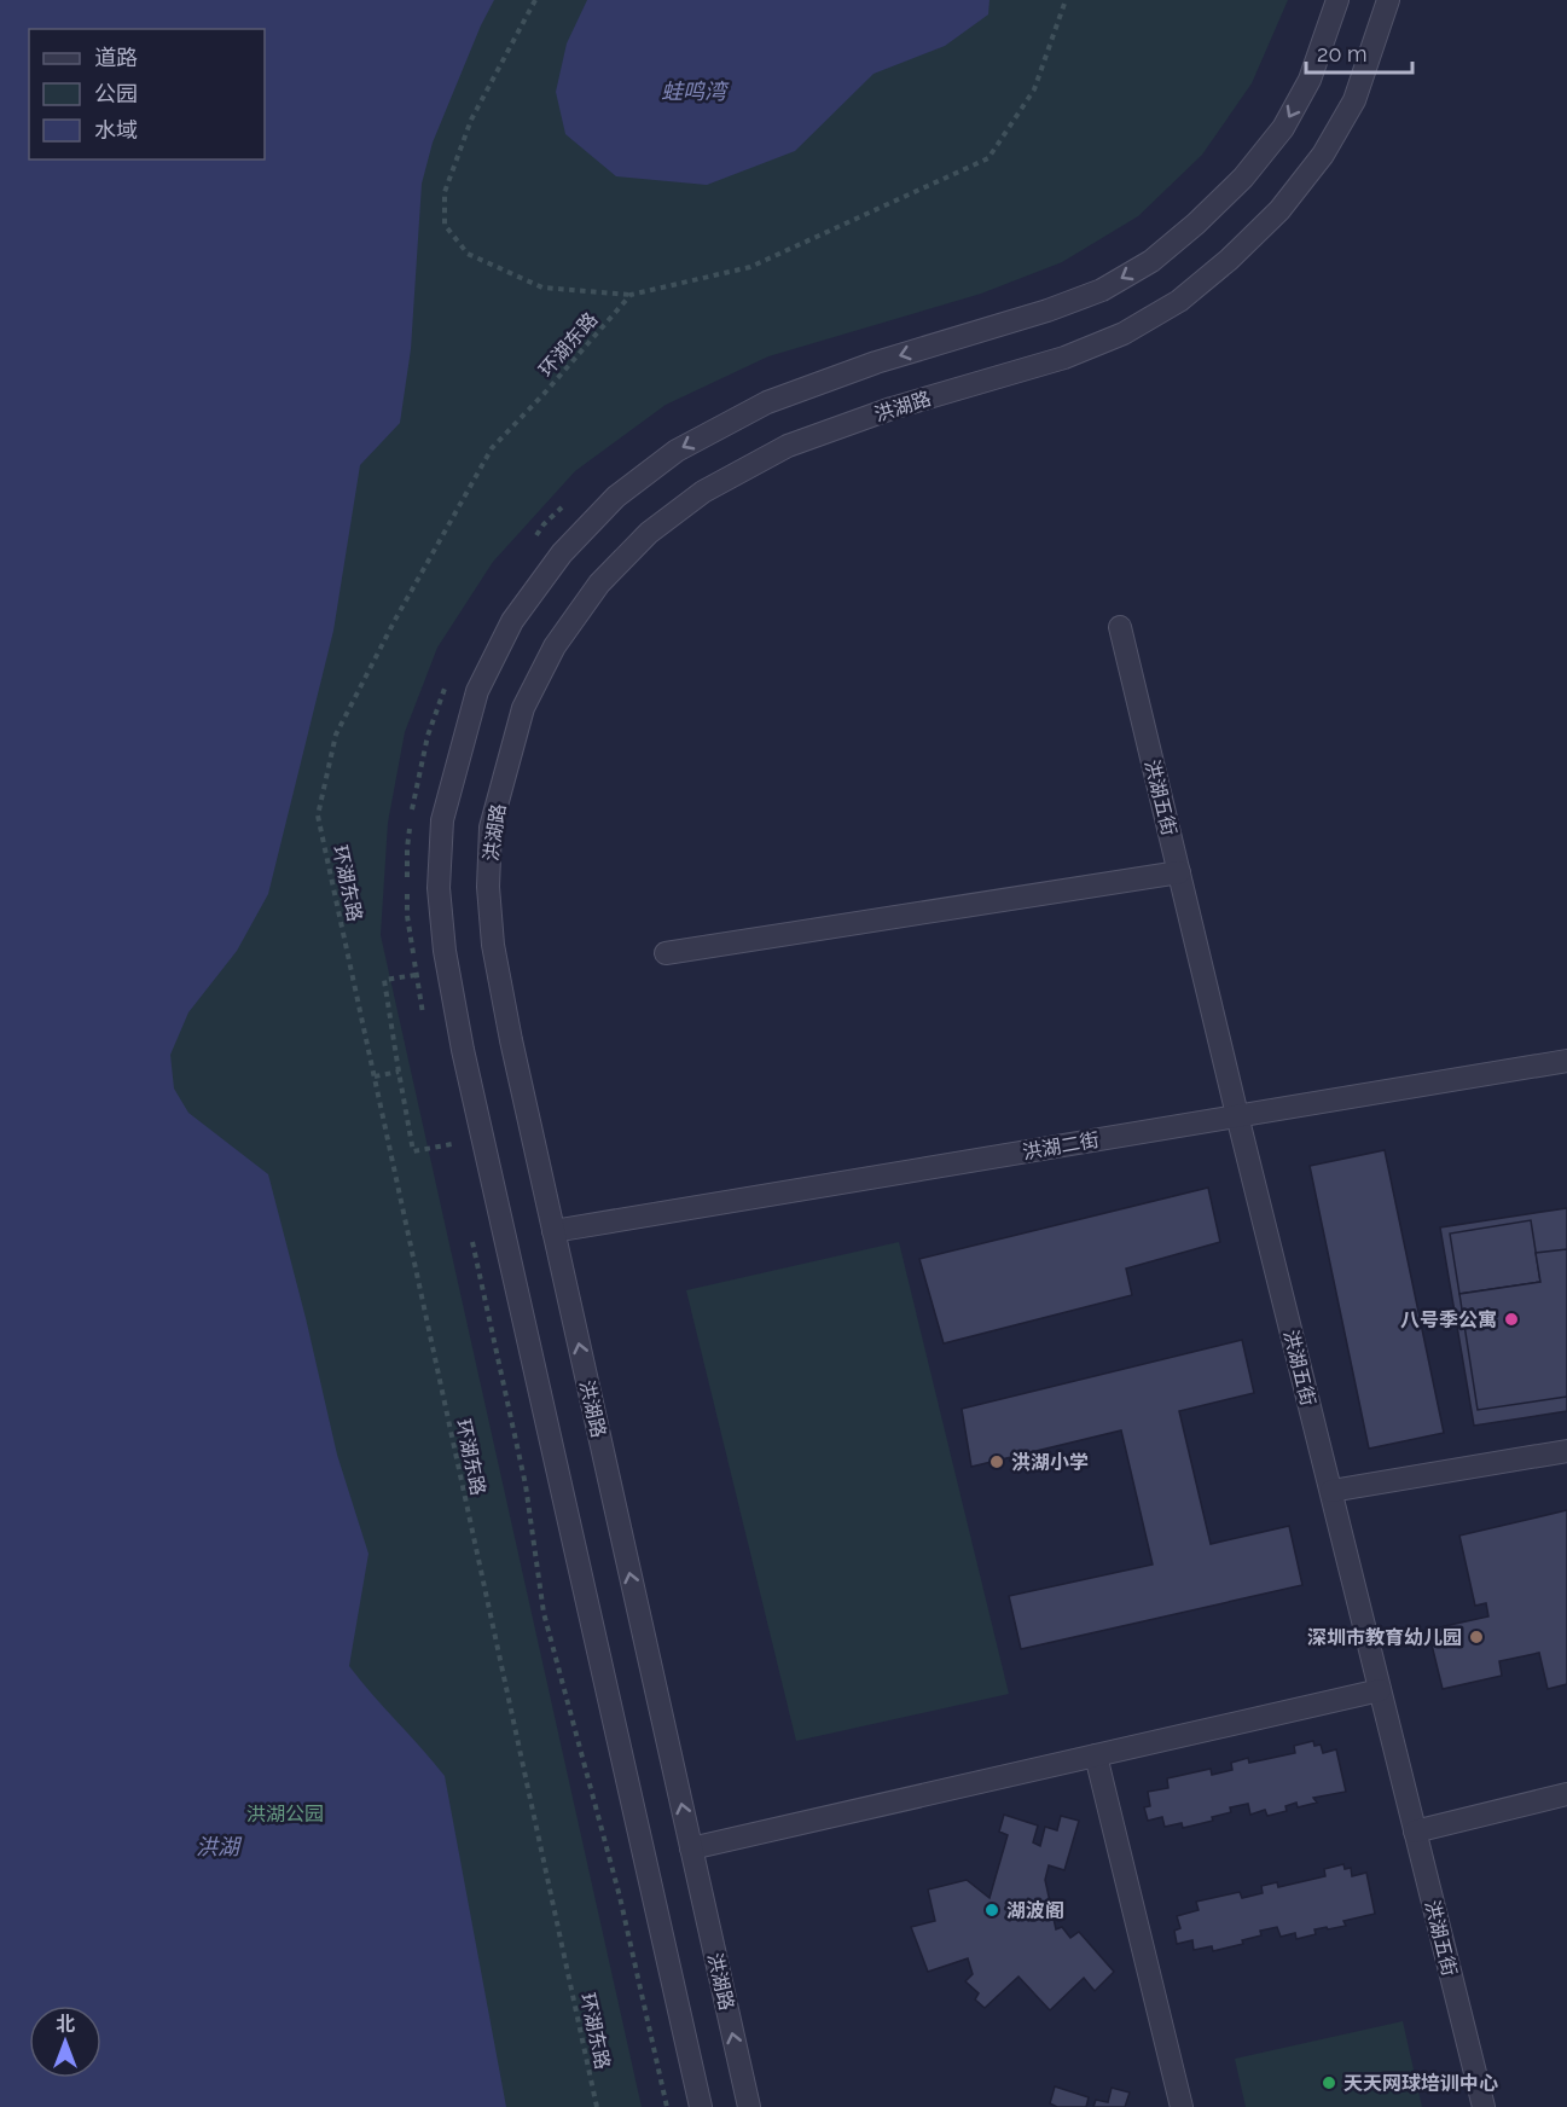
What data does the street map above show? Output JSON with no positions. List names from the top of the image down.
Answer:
{
  "streets": {
    "street": ["洪湖路", "洪湖五街", "洪湖二街"],
    "path": ["环湖东路"]
  },
  "crossings": [
    ["洪湖路", "洪湖二街"],
    ["洪湖五街", "洪湖二街"]
  ],
  "water": ["蛙鸣湾", "洪湖"],
  "parks": ["洪湖公园"],
  "places": [
    "八号季公寓",
    "洪湖小学",
    "深圳市教育幼儿园",
    "湖波阁",
    "天天网球培训中心"
  ],
  "legend": ["道路", "公园", "水域"],
  "scale_bar": "20 m",
  "north": "top"
}
